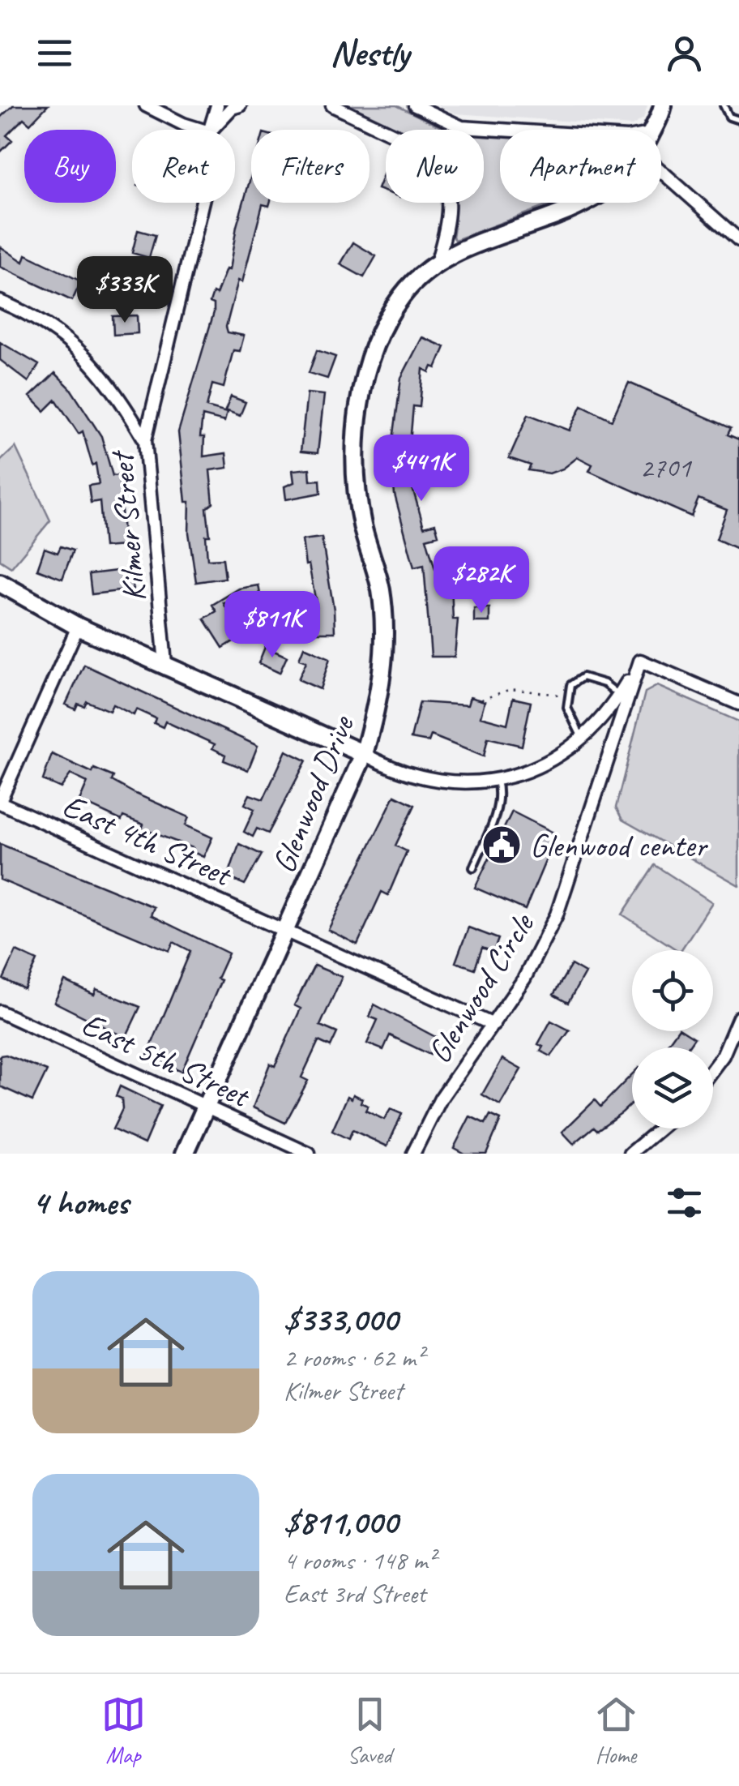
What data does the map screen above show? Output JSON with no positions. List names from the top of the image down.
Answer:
{
  "streets": {
    "street": [
      "Kilmer Street",
      "Glenwood Drive",
      "East 4th Street",
      "Glenwood Circle",
      "East 5th Street"
    ]
  },
  "crossings": [
    ["Kilmer Street", "East 4th Street"],
    ["Glenwood Drive", "East 4th Street"],
    ["Glenwood Drive", "East 5th Street"],
    ["East 4th Street", "Glenwood Circle"]
  ],
  "places": {
    "public building": ["Glenwood center"]
  },
  "house_numbers": ["2701"],
  "page": {
    "header": "Nestly",
    "chip": [
      "Buy",
      "Rent",
      "Filters",
      "New",
      "Apartment"
    ],
    "price": [
      "$333K",
      "$441K",
      "$282K",
      "$811K"
    ],
    "heading": "4 homes",
    "list": [
      {
        "name": "$333,000",
        "note": "2 rooms · 62 m² · Kilmer Street"
      },
      {
        "name": "$811,000",
        "note": "4 rooms · 148 m² · East 3rd Street"
      }
    ],
    "tabs": ["Map", "Saved", "Home"]
  }
}
